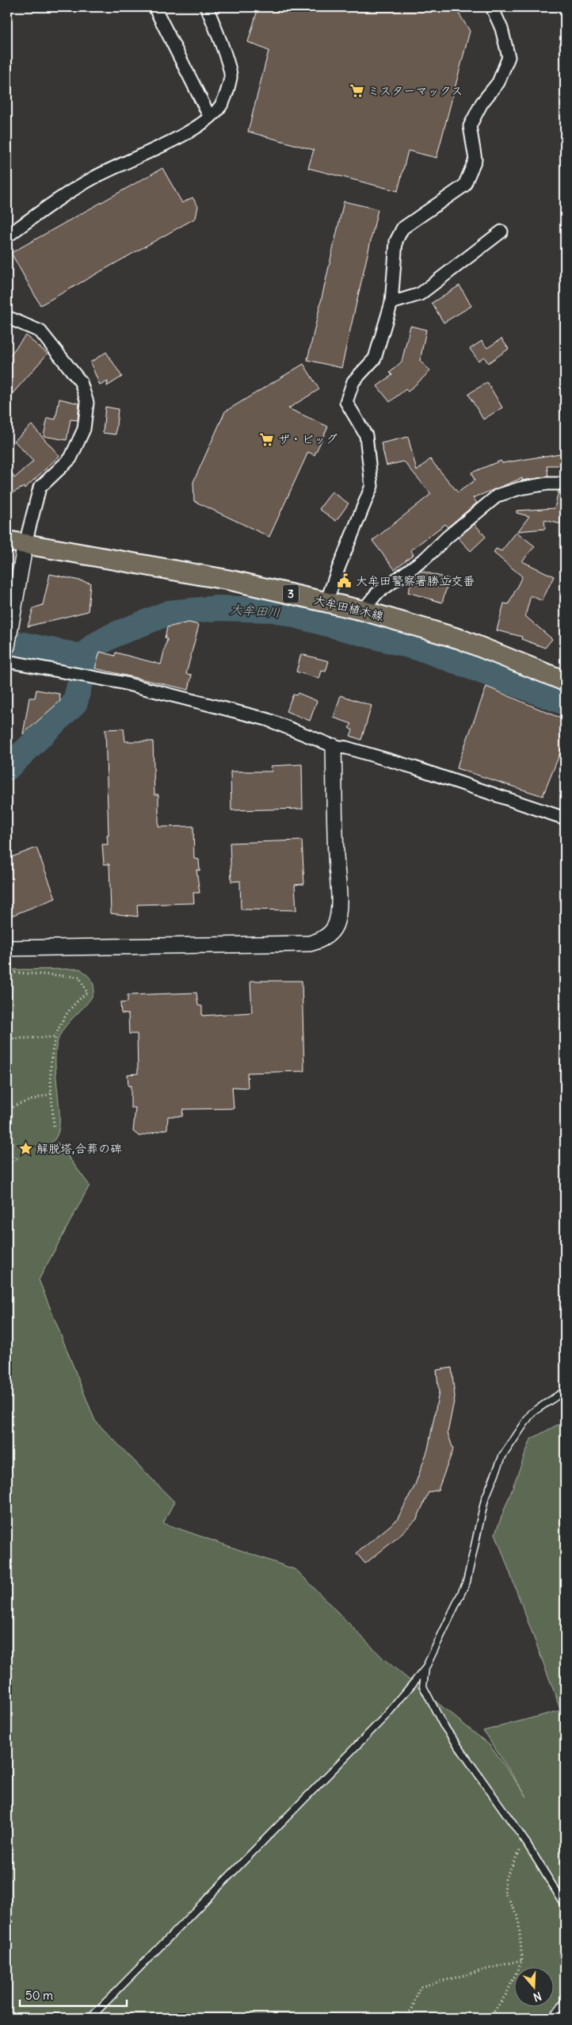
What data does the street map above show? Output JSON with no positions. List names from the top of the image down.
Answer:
{
  "streets": {
    "main road": ["3", "大牟田植木線"]
  },
  "water": ["大牟田川"],
  "places": {
    "supermarket": ["ミスターマックス", "ザ・ビッグ"],
    "public building": ["大牟田警察署勝立交番"],
    "place": ["解脱塔,合葬の碑"]
  },
  "scale_bar": "50 m",
  "north": "bottom"
}
